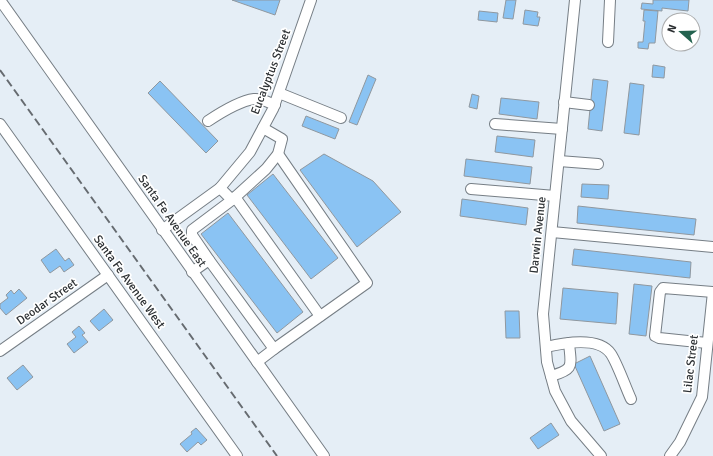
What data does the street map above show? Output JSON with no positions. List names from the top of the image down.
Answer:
{
  "streets": {
    "street": [
      "Eucalyptus Street",
      "Santa Fe Avenue East",
      "Darwin Avenue",
      "Santa Fe Avenue West",
      "Deodar Street",
      "Lilac Street"
    ]
  },
  "crossings": [
    ["Eucalyptus Street", "Santa Fe Avenue East"],
    ["Santa Fe Avenue West", "Deodar Street"]
  ],
  "north": "left"
}
